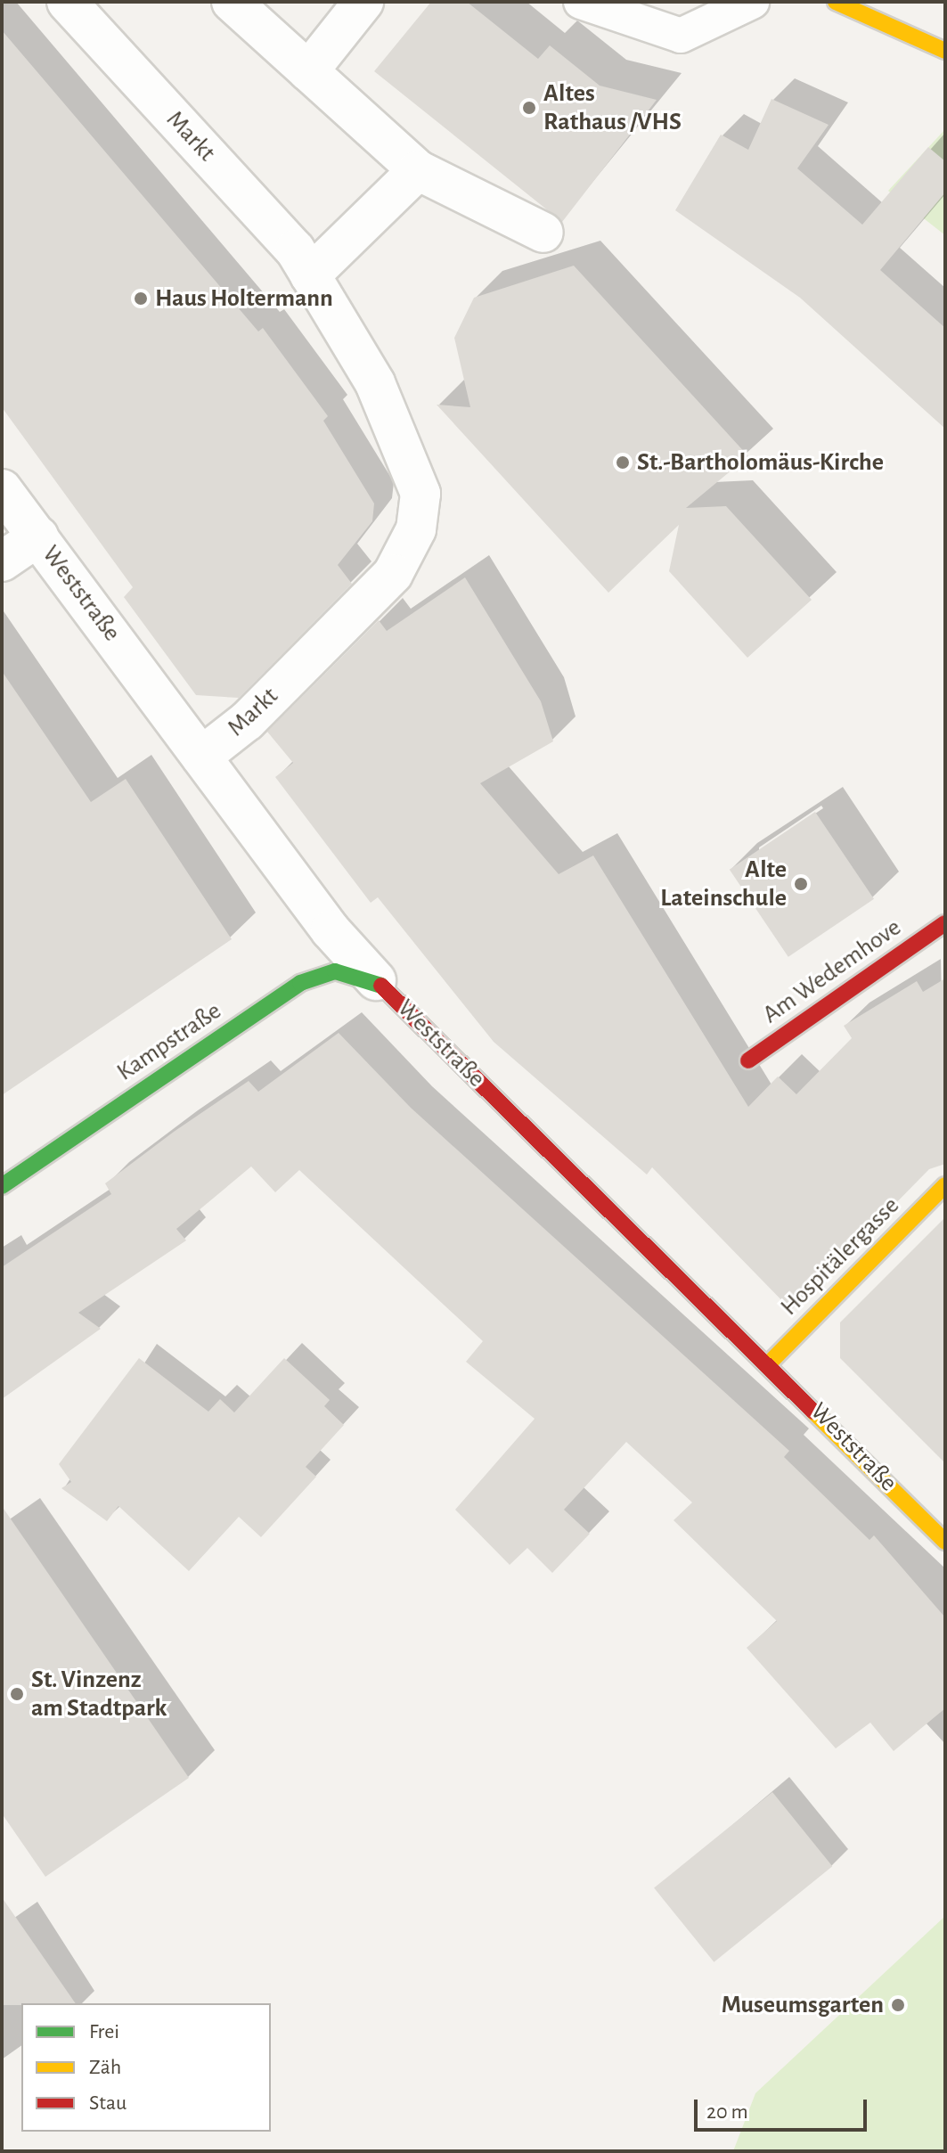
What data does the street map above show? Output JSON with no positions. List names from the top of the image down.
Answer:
{
  "streets": {
    "street": [
      "Markt",
      "Weststraße",
      "Am Wedemhove",
      "Kampstraße",
      "Hospitälergasse"
    ]
  },
  "crossings": [
    ["Markt", "Weststraße"],
    ["Weststraße", "Kampstraße"],
    ["Weststraße", "Hospitälergasse"]
  ],
  "places": [
    "Altes Rathaus /VHS",
    "Haus Holtermann",
    "St.-Bartholomäus-Kirche",
    "Alte Lateinschule",
    "St. Vinzenz am Stadtpark",
    "Museumsgarten"
  ],
  "legend": ["Frei", "Zäh", "Stau"],
  "scale_bar": "20 m"
}
